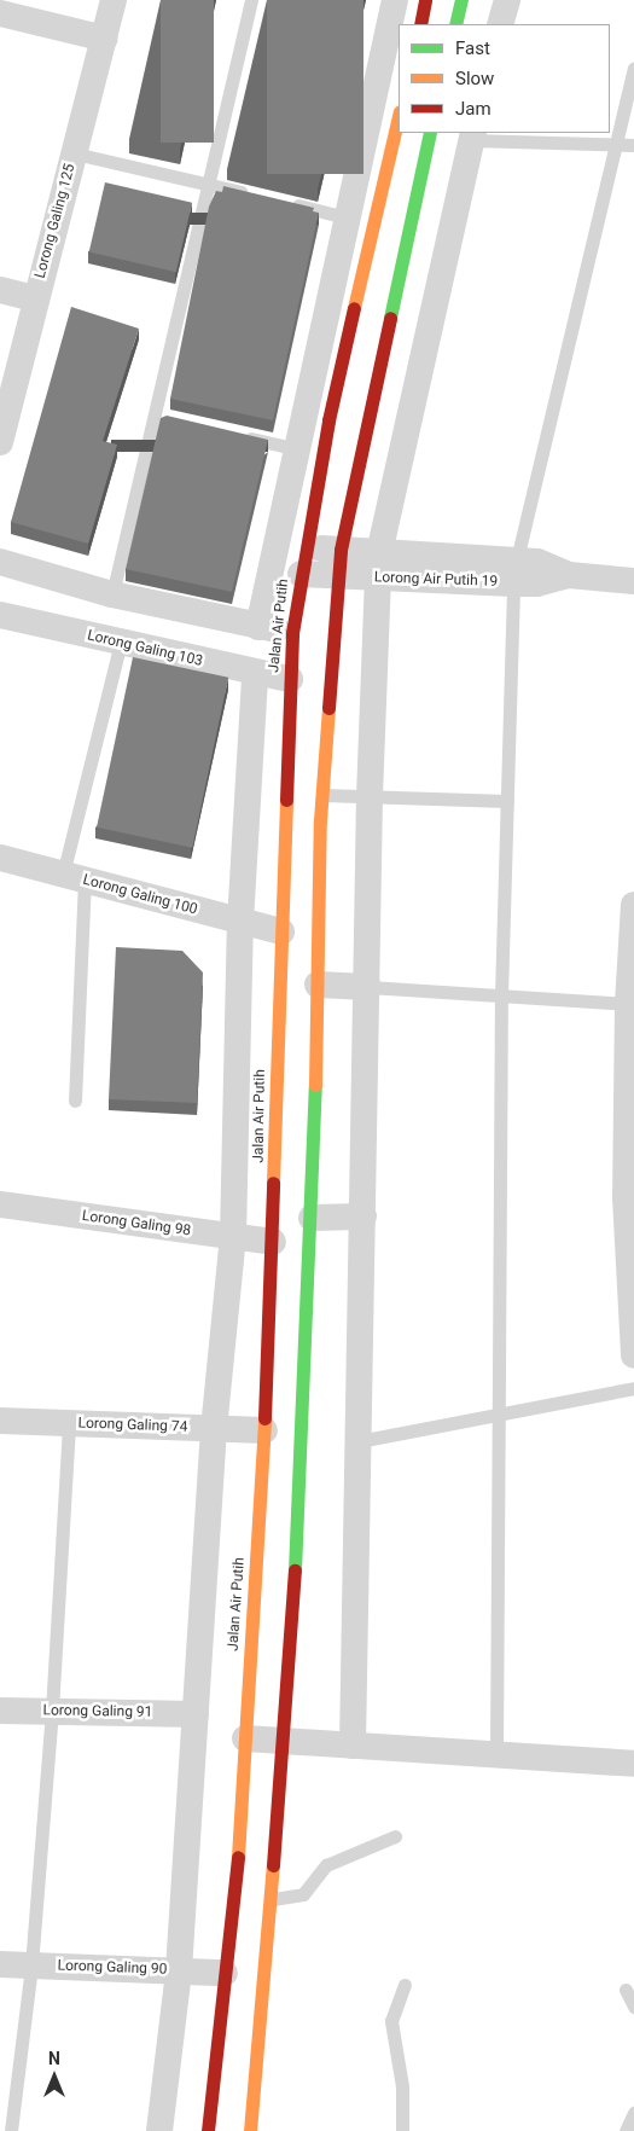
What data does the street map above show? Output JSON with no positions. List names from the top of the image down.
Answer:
{
  "streets": {
    "street": [
      "Lorong Galing 125",
      "Lorong Air Putih 19",
      "Jalan Air Putih",
      "Lorong Galing 103",
      "Lorong Galing 100",
      "Lorong Galing 98",
      "Lorong Galing 74",
      "Lorong Galing 91",
      "Lorong Galing 90"
    ]
  },
  "crossings": [
    ["Lorong Air Putih 19", "Jalan Air Putih"],
    ["Jalan Air Putih", "Lorong Galing 103"],
    ["Jalan Air Putih", "Lorong Galing 100"],
    ["Jalan Air Putih", "Lorong Galing 98"],
    ["Jalan Air Putih", "Lorong Galing 74"],
    ["Jalan Air Putih", "Lorong Galing 90"]
  ],
  "legend": ["Fast", "Slow", "Jam"],
  "north": "top"
}
